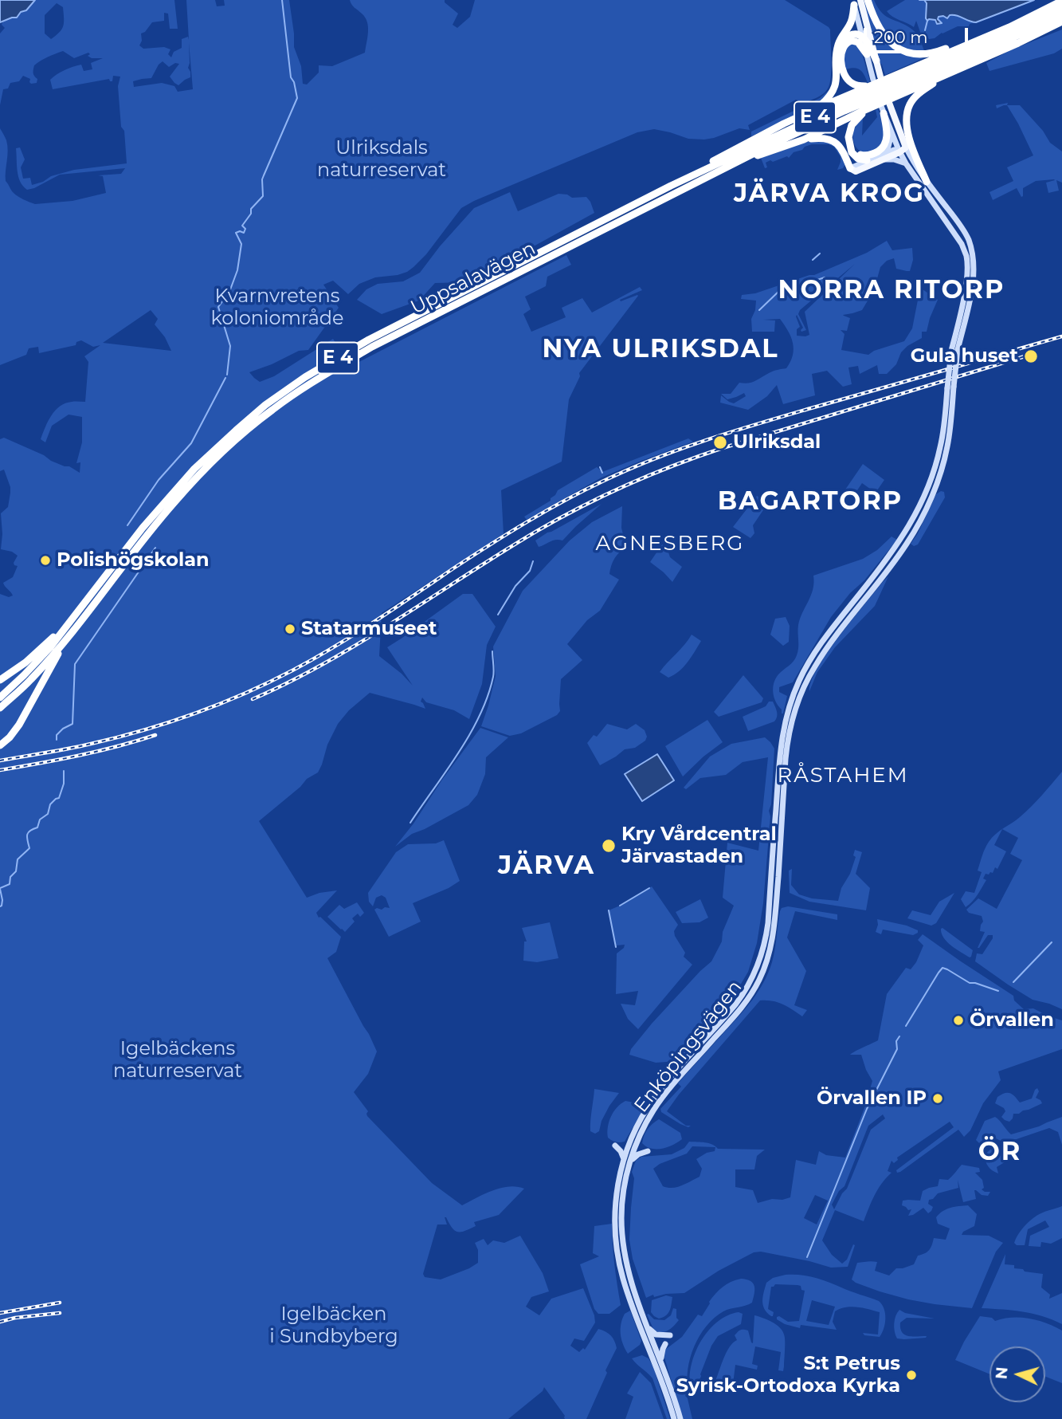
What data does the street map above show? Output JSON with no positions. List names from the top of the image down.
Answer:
{
  "streets": {
    "highway": ["E 4", "Uppsalavägen"],
    "main road": ["Enköpingsvägen"]
  },
  "crossings": [
    ["E 4", "Uppsalavägen"]
  ],
  "districts": [
    "JÄRVA KROG",
    "NORRA RITORP",
    "NYA ULRIKSDAL",
    "BAGARTORP",
    "AGNESBERG",
    "RÅSTAHEM",
    "JÄRVA",
    "ÖR"
  ],
  "parks": [
    "Ulriksdals naturreservat",
    "Kvarnvretens koloniområde",
    "Igelbäckens naturreservat",
    "Igelbäcken i Sundbyberg"
  ],
  "places": [
    "Gula huset",
    "Ulriksdal",
    "Polishögskolan",
    "Statarmuseet",
    "Kry Vårdcentral Järvastaden",
    "Örvallen",
    "Örvallen IP",
    "S:t Petrus Syrisk-Ortodoxa Kyrka"
  ],
  "scale_bar": "200 m",
  "north": "left"
}
